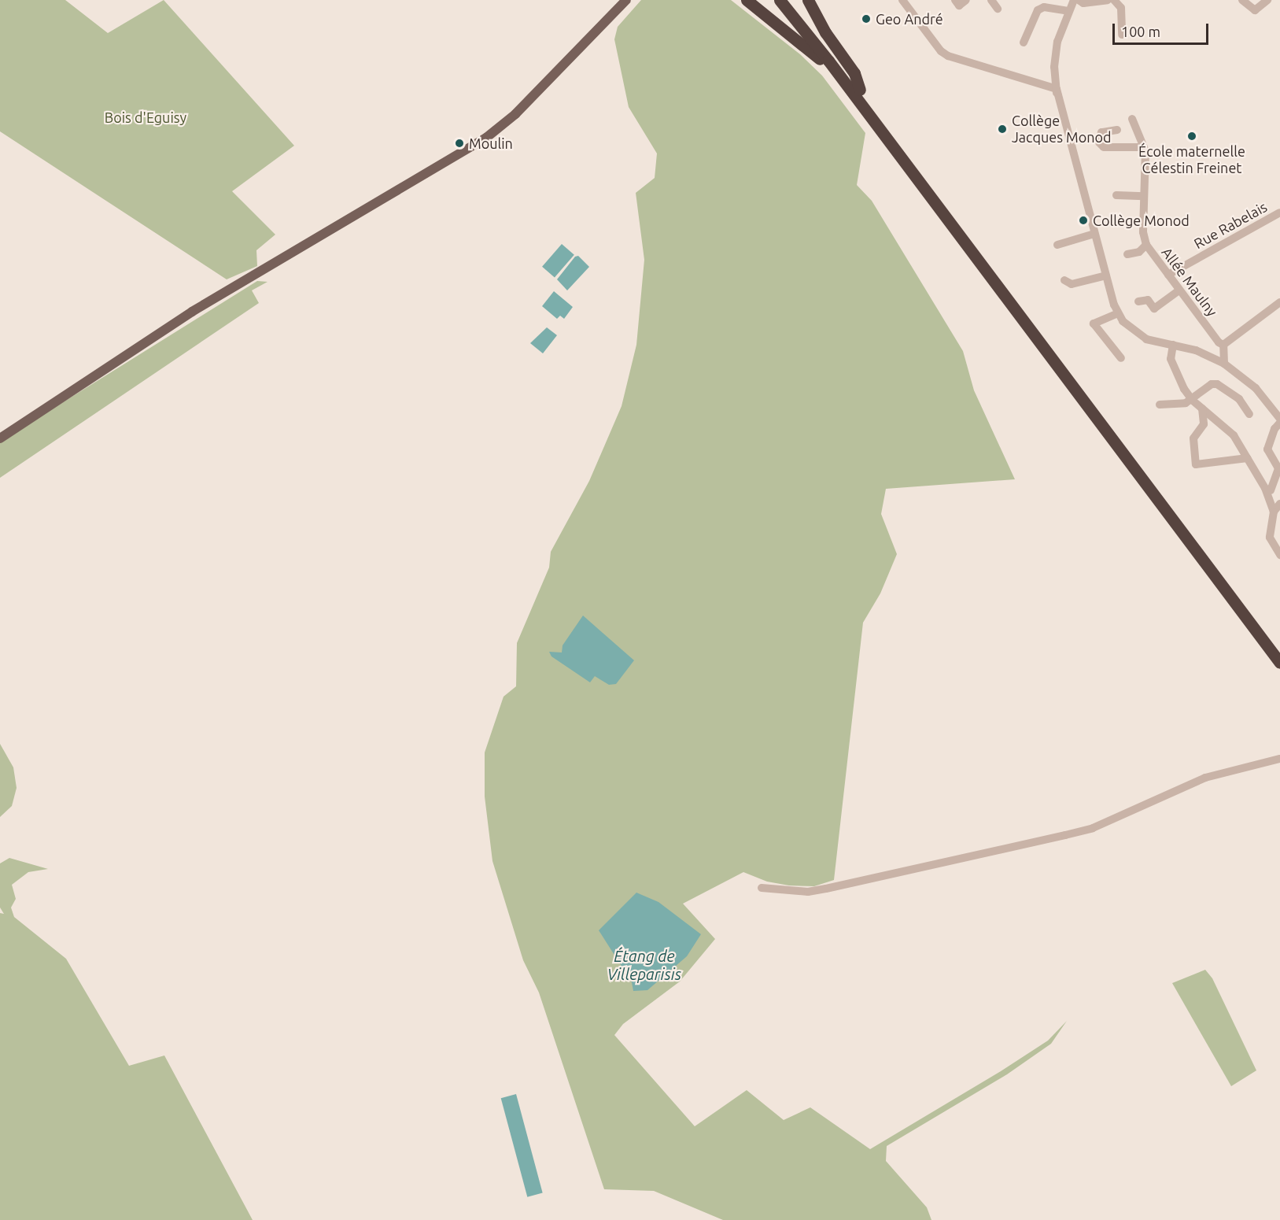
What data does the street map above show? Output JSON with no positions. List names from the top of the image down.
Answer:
{
  "streets": {
    "street": ["Rue Rabelais", "Allée Maulny"]
  },
  "crossings": [
    ["Rue Rabelais", "Allée Maulny"]
  ],
  "water": ["Étang de Villeparisis"],
  "parks": ["Bois d'Eguisy"],
  "places": [
    "Geo André",
    "Collège Jacques Monod",
    "École maternelle Célestin Freinet",
    "Moulin",
    "Collège Monod"
  ],
  "scale_bar": "100 m"
}
